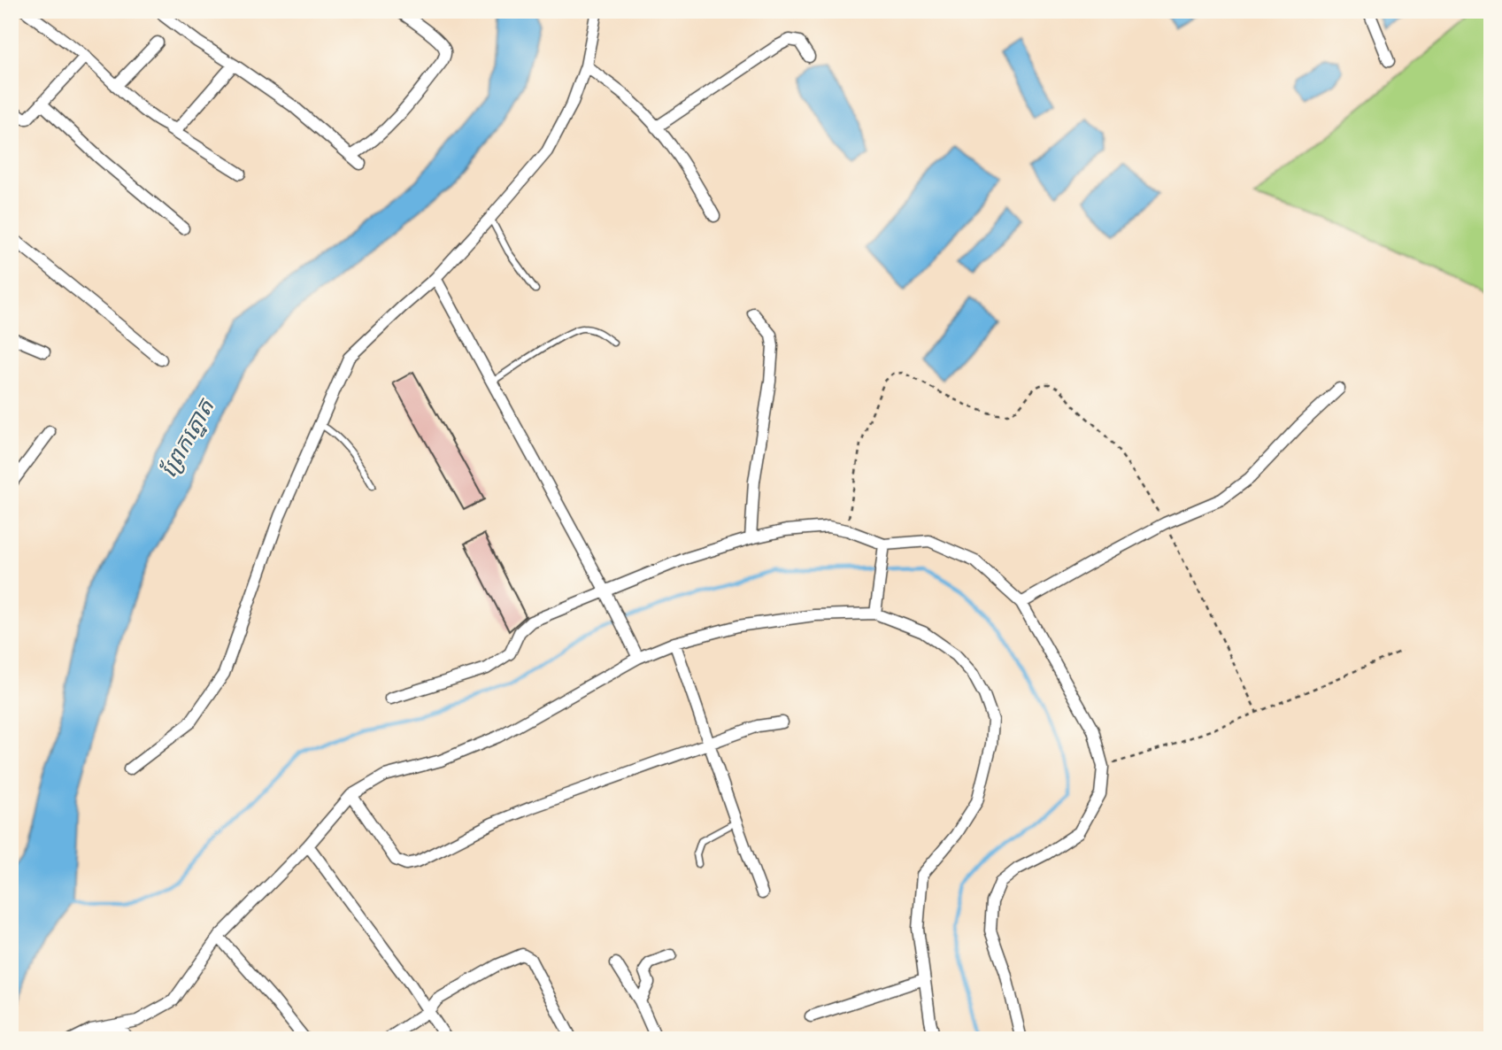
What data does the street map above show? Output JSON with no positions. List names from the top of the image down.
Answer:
{
  "water": ["ព្រែកត្នោត"]
}
